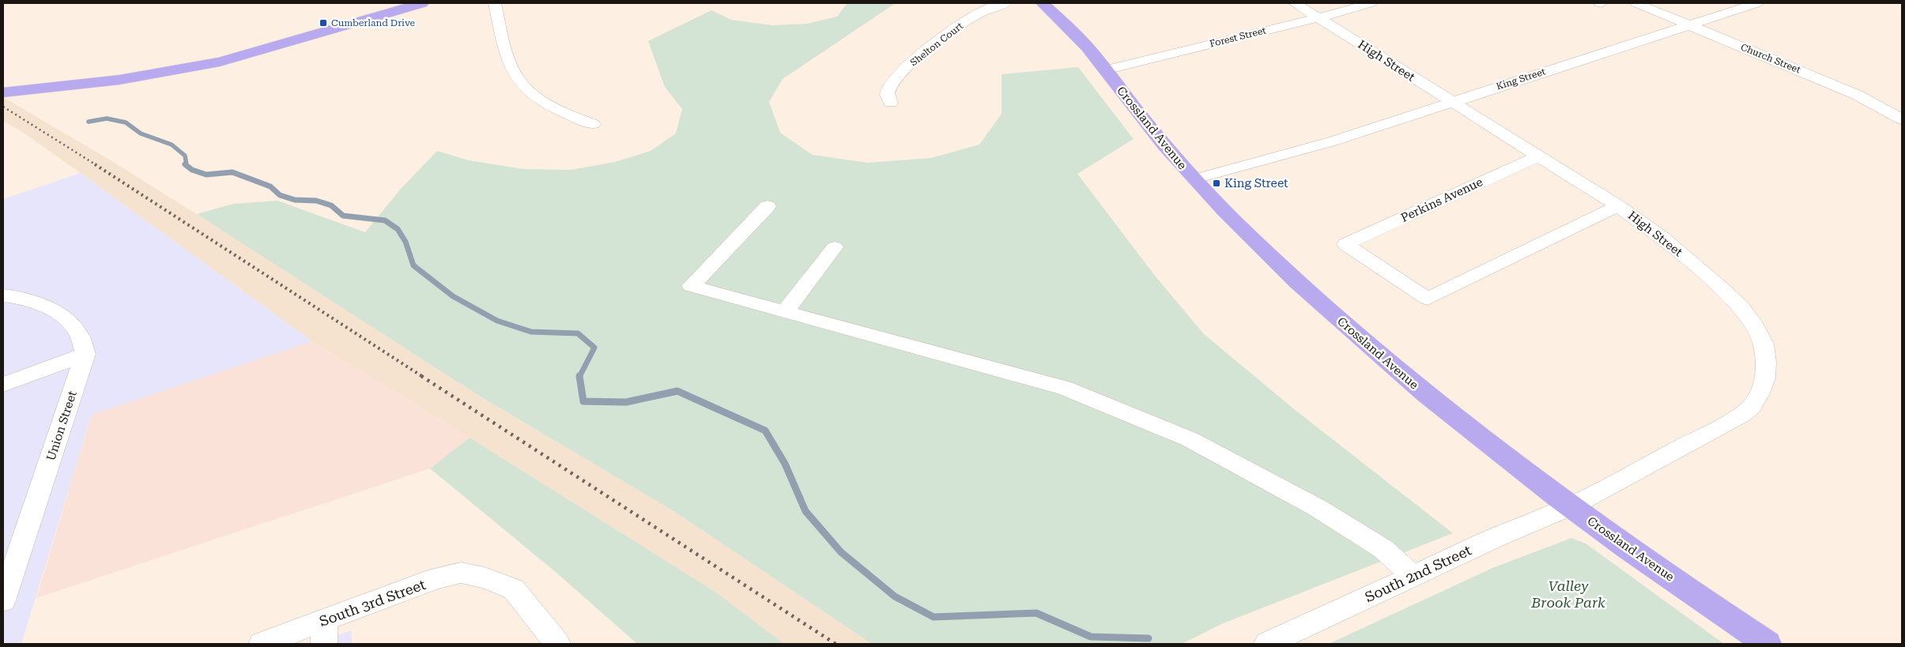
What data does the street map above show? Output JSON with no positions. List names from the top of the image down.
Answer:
{
  "streets": {
    "main road": ["Crossland Avenue"],
    "street": [
      "Forest Street",
      "Shelton Court",
      "Church Street",
      "High Street",
      "King Street",
      "Perkins Avenue",
      "Union Street",
      "South 2nd Street",
      "South 3rd Street"
    ]
  },
  "crossings": [
    ["Forest Street", "High Street"],
    ["Forest Street", "Crossland Avenue"],
    ["Church Street", "King Street"],
    ["High Street", "King Street"],
    ["High Street", "Crossland Avenue"],
    ["High Street", "Perkins Avenue"],
    ["High Street", "South 2nd Street"],
    ["King Street", "Crossland Avenue"],
    ["Crossland Avenue", "South 2nd Street"]
  ],
  "parks": ["Valley Brook Park"],
  "places": {
    "transit": ["Cumberland Drive", "King Street"]
  }
}
